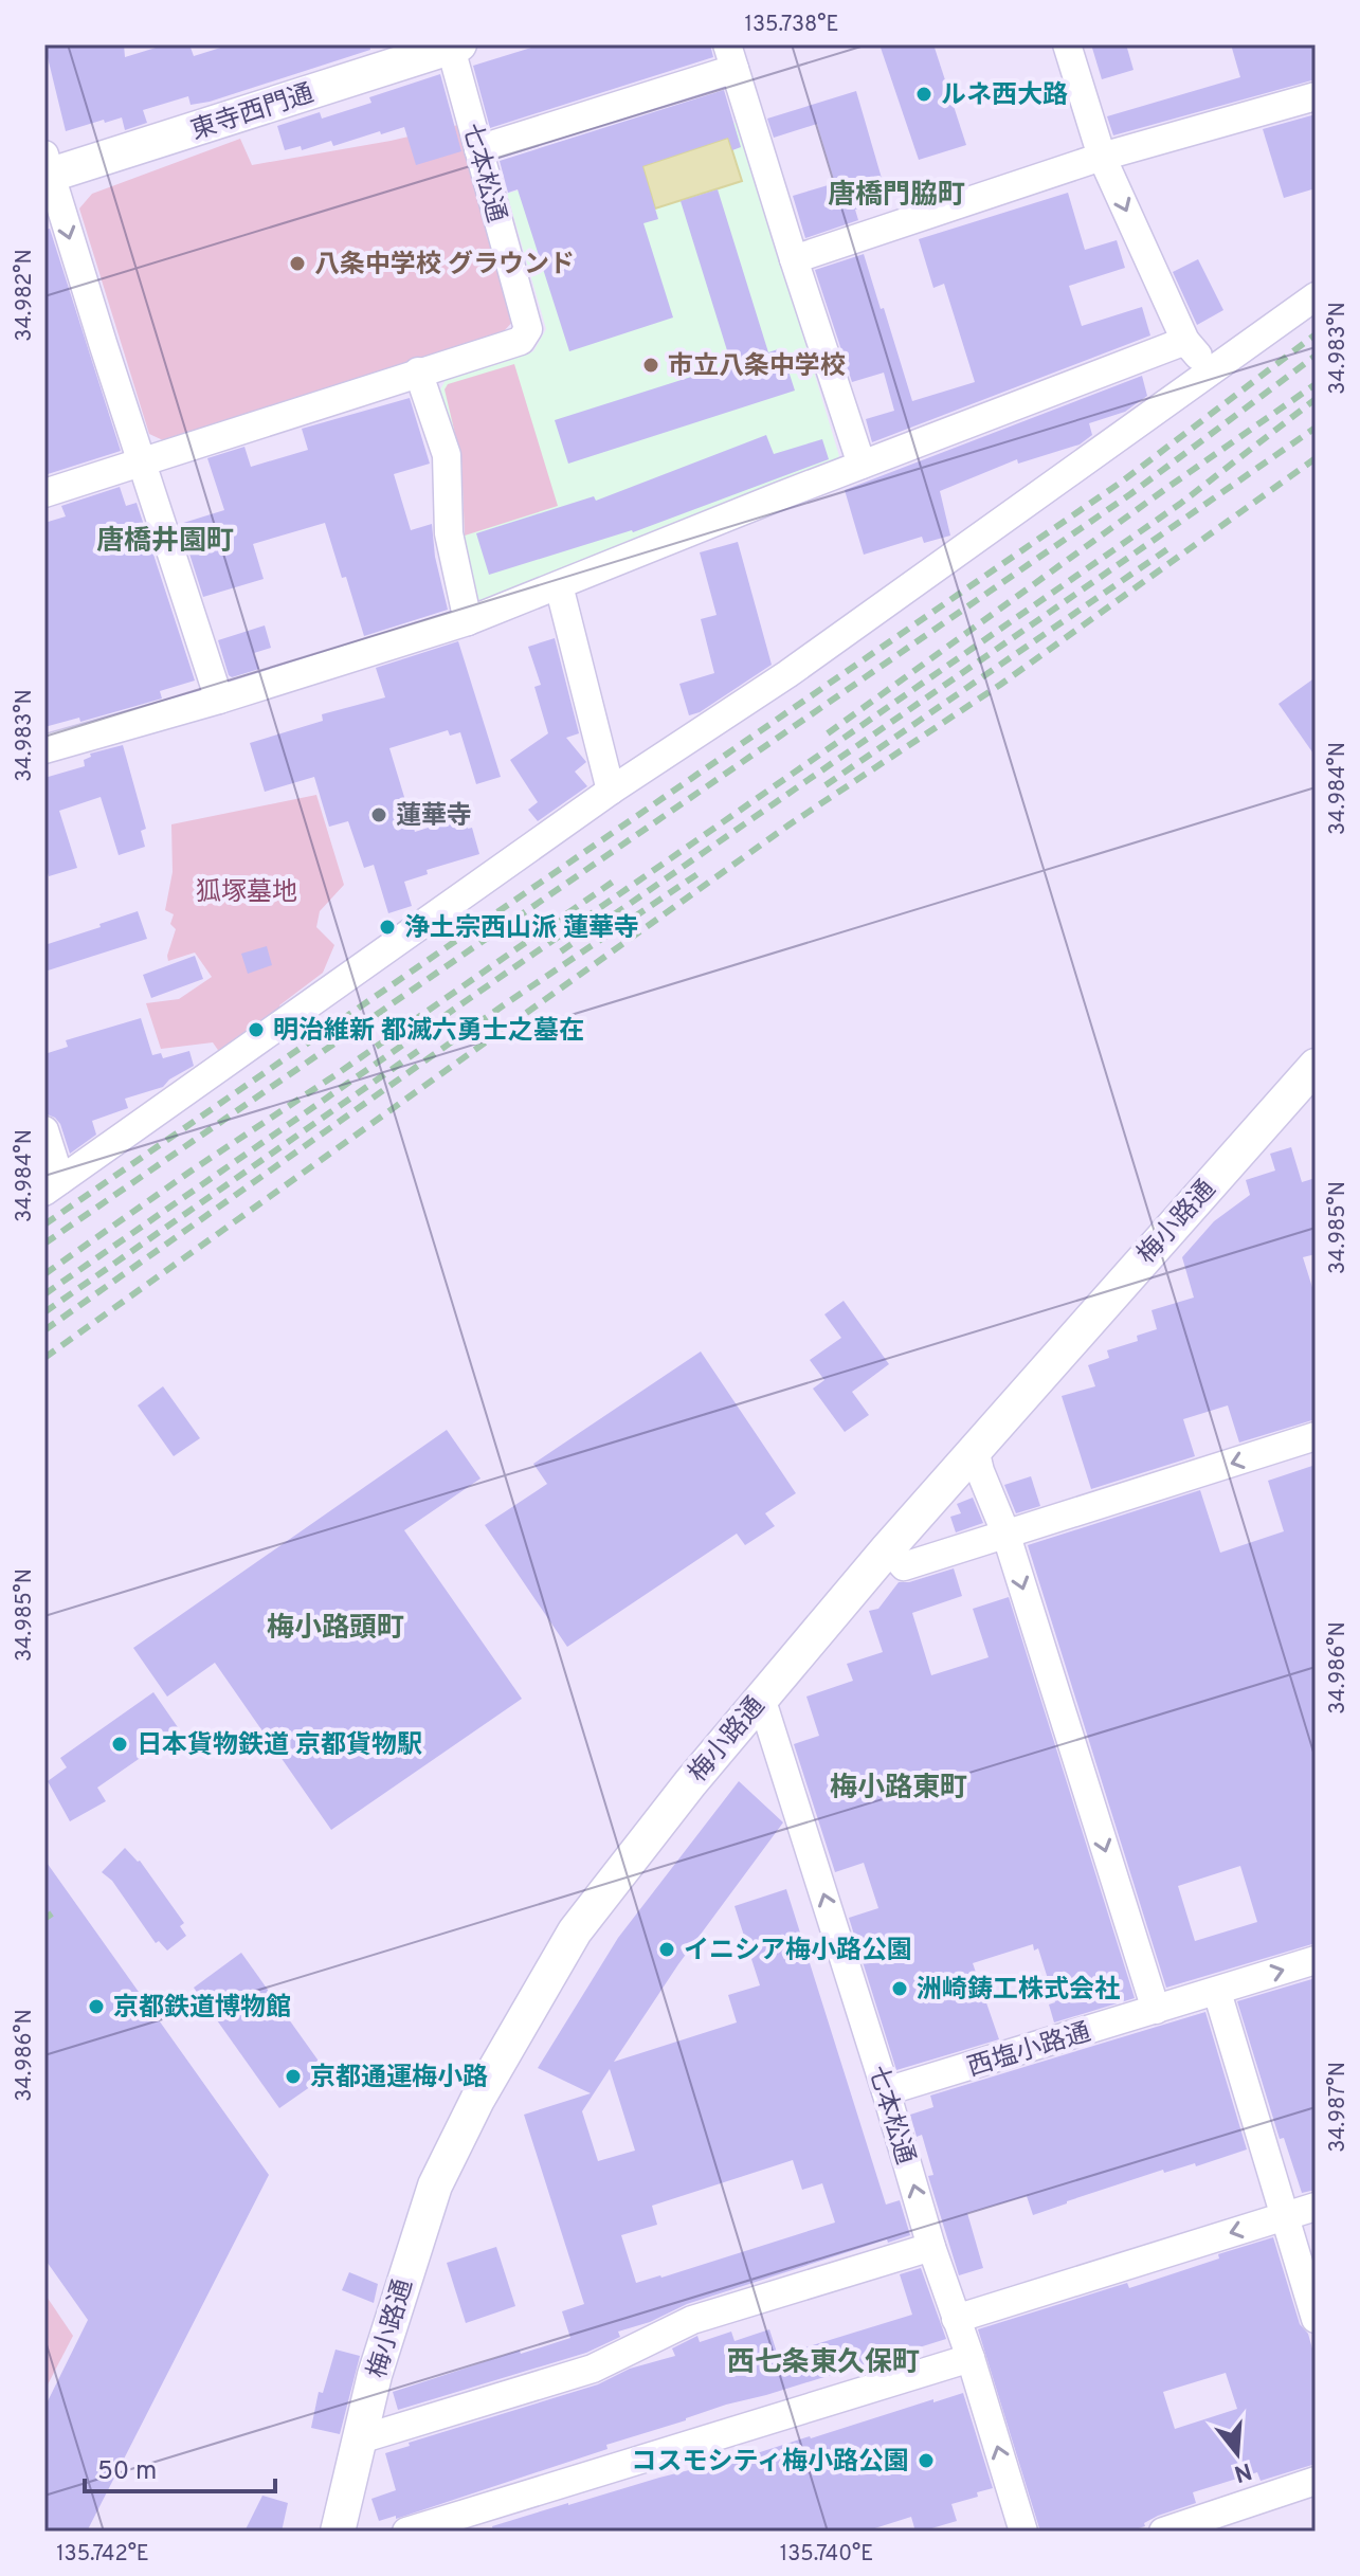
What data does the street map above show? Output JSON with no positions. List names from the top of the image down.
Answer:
{
  "streets": {
    "street": [
      "東寺西門通",
      "七本松通",
      "梅小路通",
      "西塩小路通"
    ]
  },
  "crossings": [
    ["東寺西門通", "七本松通"],
    ["七本松通", "梅小路通"],
    ["七本松通", "西塩小路通"]
  ],
  "one_way": ["七本松通"],
  "districts": [
    "唐橋門脇町",
    "唐橋井園町",
    "梅小路頭町",
    "梅小路東町",
    "西七条東久保町"
  ],
  "parks": ["狐塚墓地"],
  "places": [
    "ルネ西大路",
    "八条中学校 グラウンド",
    "市立八条中学校",
    "蓮華寺",
    "浄土宗西山派 蓮華寺",
    "明治維新 都滅六勇士之墓在",
    "日本貨物鉄道 京都貨物駅",
    "イニシア梅小路公園",
    "洲崎鋳工株式会社",
    "京都鉄道博物館",
    "京都通運梅小路",
    "コスモシティ梅小路公園"
  ],
  "scale_bar": "50 m",
  "north": "bottom",
  "coordinates": [
    "135.738°E",
    "34.982°N",
    "34.983°N",
    "34.984°N",
    "34.985°N",
    "34.986°N",
    "34.987°N",
    "135.742°E",
    "135.740°E"
  ]
}
